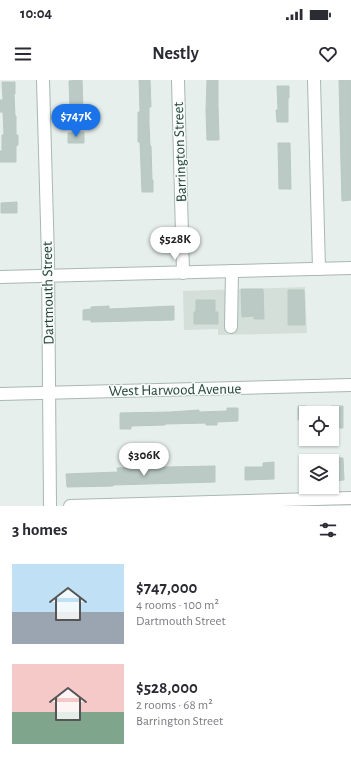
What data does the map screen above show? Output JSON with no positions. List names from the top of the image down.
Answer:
{
  "streets": {
    "street": ["Barrington Street", "Dartmouth Street", "West Harwood Avenue"]
  },
  "crossings": [
    ["Dartmouth Street", "West Harwood Avenue"]
  ],
  "page": {
    "status": "10:04",
    "header": "Nestly",
    "price": ["$747K", "$528K", "$306K"],
    "heading": "3 homes",
    "list": [
      {
        "name": "$747,000",
        "note": "4 rooms · 100 m² · Dartmouth Street"
      },
      {
        "name": "$528,000",
        "note": "2 rooms · 68 m² · Barrington Street"
      }
    ]
  }
}
